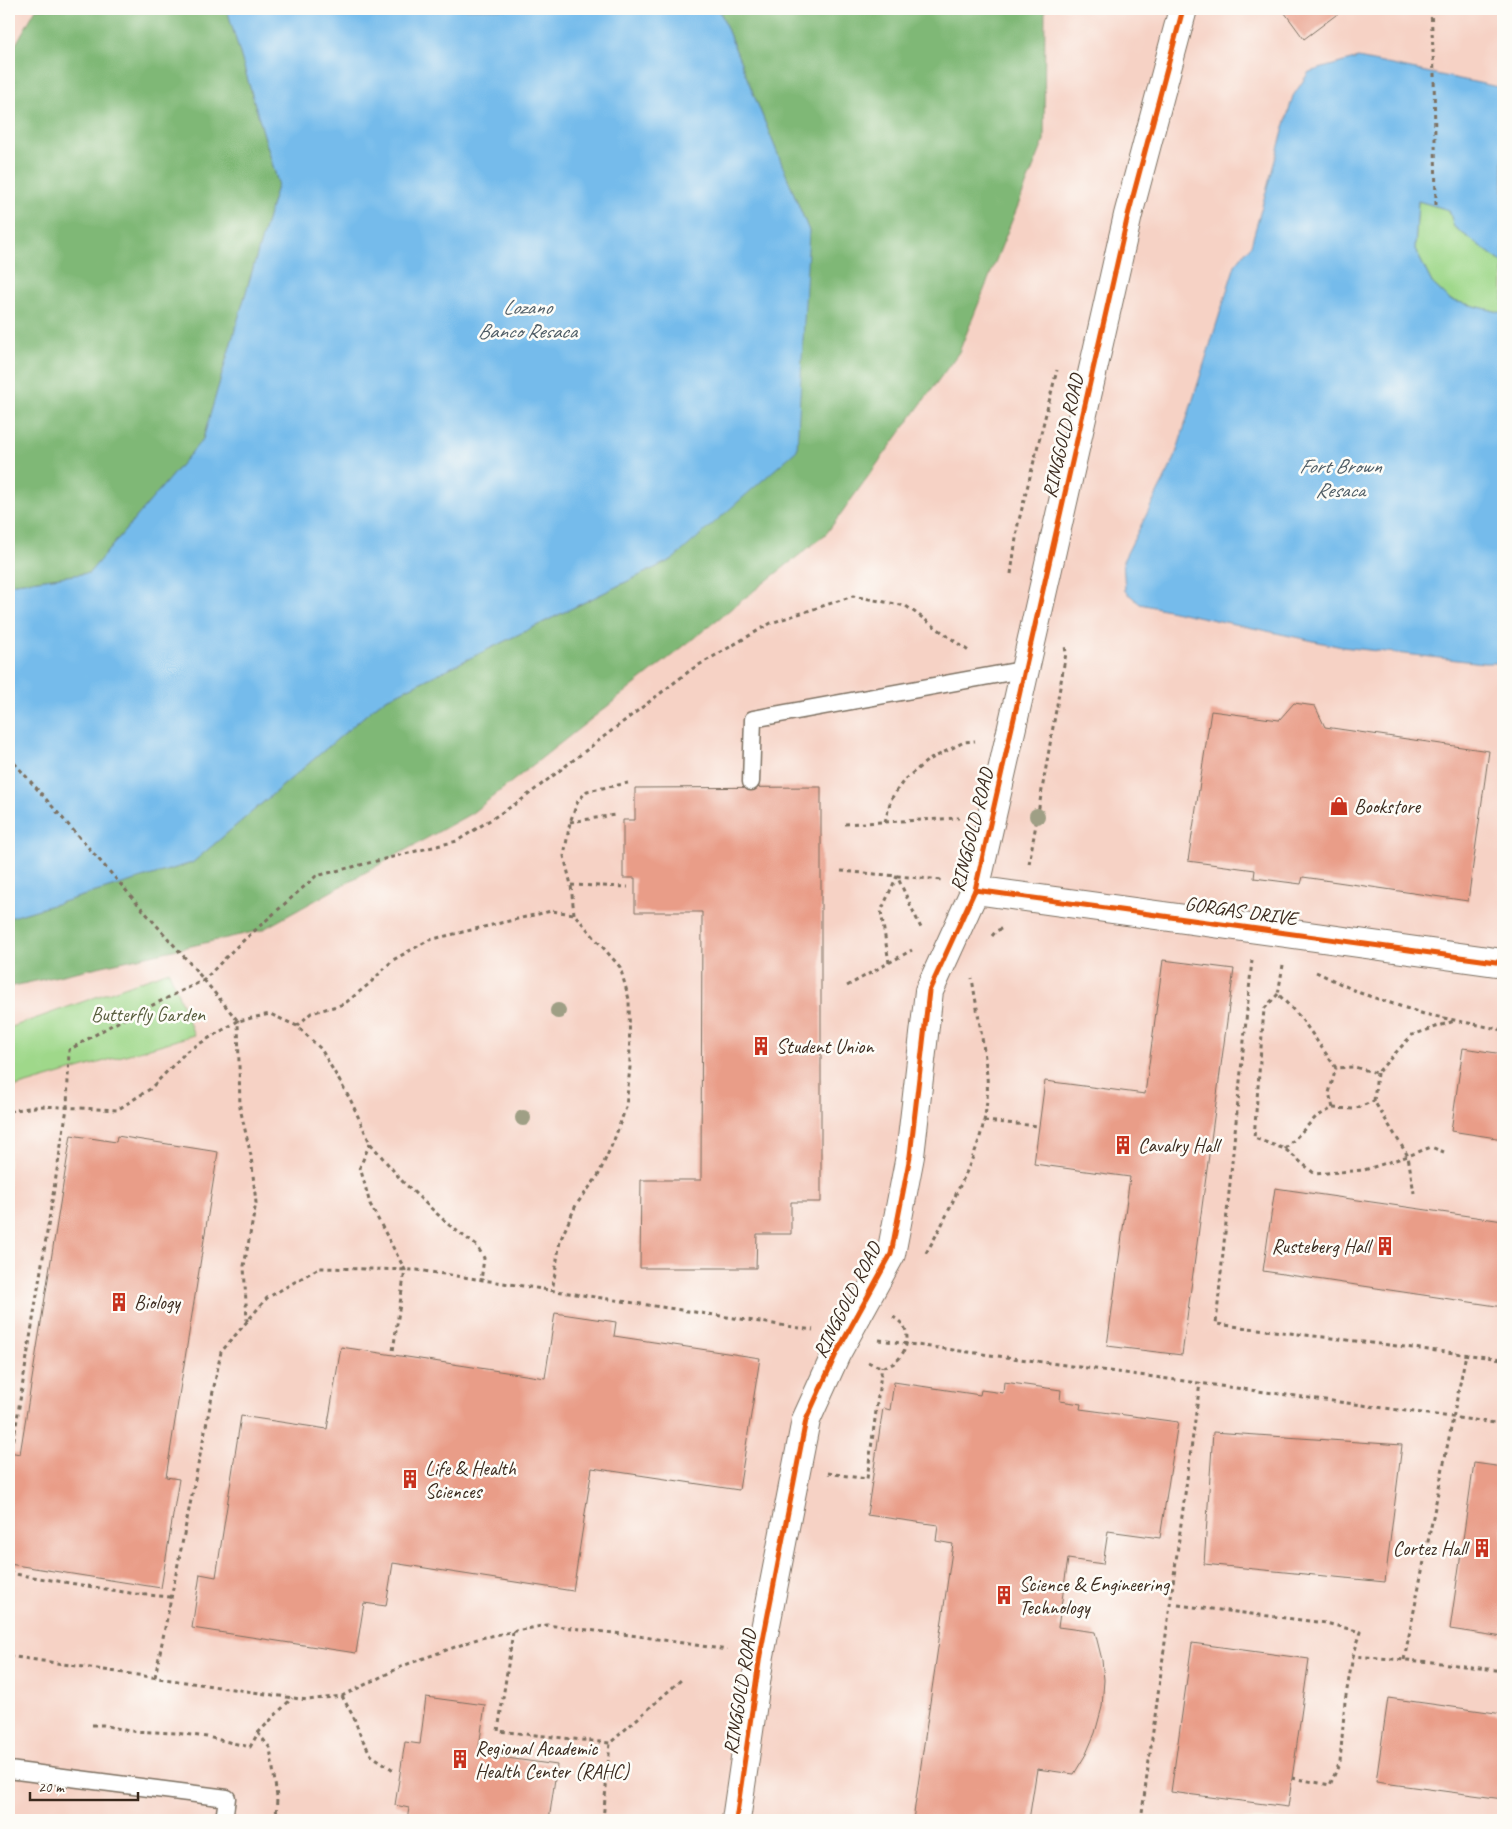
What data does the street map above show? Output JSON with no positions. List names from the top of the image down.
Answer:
{
  "streets": {
    "street": ["RINGGOLD ROAD", "GORGAS DRIVE"]
  },
  "crossings": [
    ["RINGGOLD ROAD", "GORGAS DRIVE"]
  ],
  "water": ["Lozano Banco Resaca", "Fort Brown Resaca"],
  "parks": ["Butterfly Garden"],
  "places": {
    "shop": ["Bookstore"],
    "building": [
      "Student Union",
      "Cavalry Hall",
      "Rusteberg Hall",
      "Biology",
      "Life & Health Sciences",
      "Cortez Hall",
      "Science & Engineering Technology",
      "Regional Academic Health Center (RAHC)"
    ]
  },
  "scale_bar": "20 m"
}
